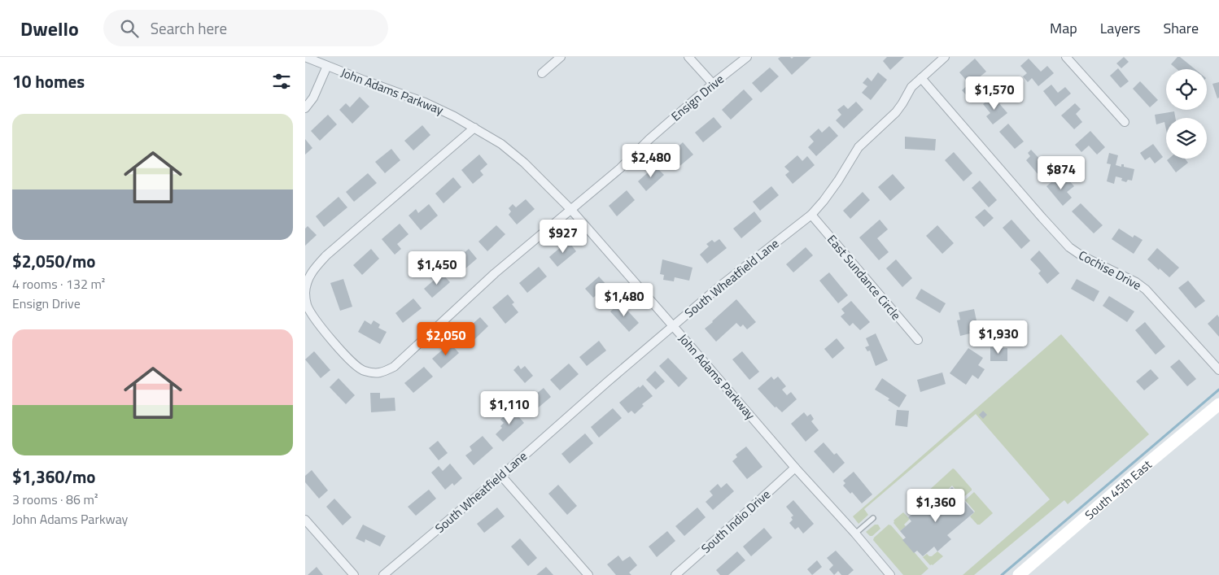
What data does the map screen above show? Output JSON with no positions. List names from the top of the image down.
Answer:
{
  "streets": {
    "main road": ["South 45th East"],
    "street": [
      "John Adams Parkway",
      "Ensign Drive",
      "Cochise Drive",
      "East Sundance Circle",
      "South Wheatfield Lane",
      "South Indio Drive"
    ]
  },
  "crossings": [
    ["John Adams Parkway", "Ensign Drive"],
    ["John Adams Parkway", "South Wheatfield Lane"],
    ["John Adams Parkway", "South Indio Drive"],
    ["Cochise Drive", "South Wheatfield Lane"],
    ["East Sundance Circle", "South Wheatfield Lane"]
  ],
  "page": {
    "header": "Dwello",
    "search": "Search here",
    "nav": ["Map", "Layers", "Share"],
    "heading": "10 homes",
    "price": [
      "$1,570",
      "$2,480",
      "$874",
      "$927",
      "$1,450",
      "$1,480",
      "$1,930",
      "$2,050",
      "$1,110",
      "$1,360"
    ],
    "list": [
      {
        "name": "$2,050/mo",
        "note": "4 rooms · 132 m² · Ensign Drive"
      },
      {
        "name": "$1,360/mo",
        "note": "3 rooms · 86 m² · John Adams Parkway"
      }
    ]
  }
}
